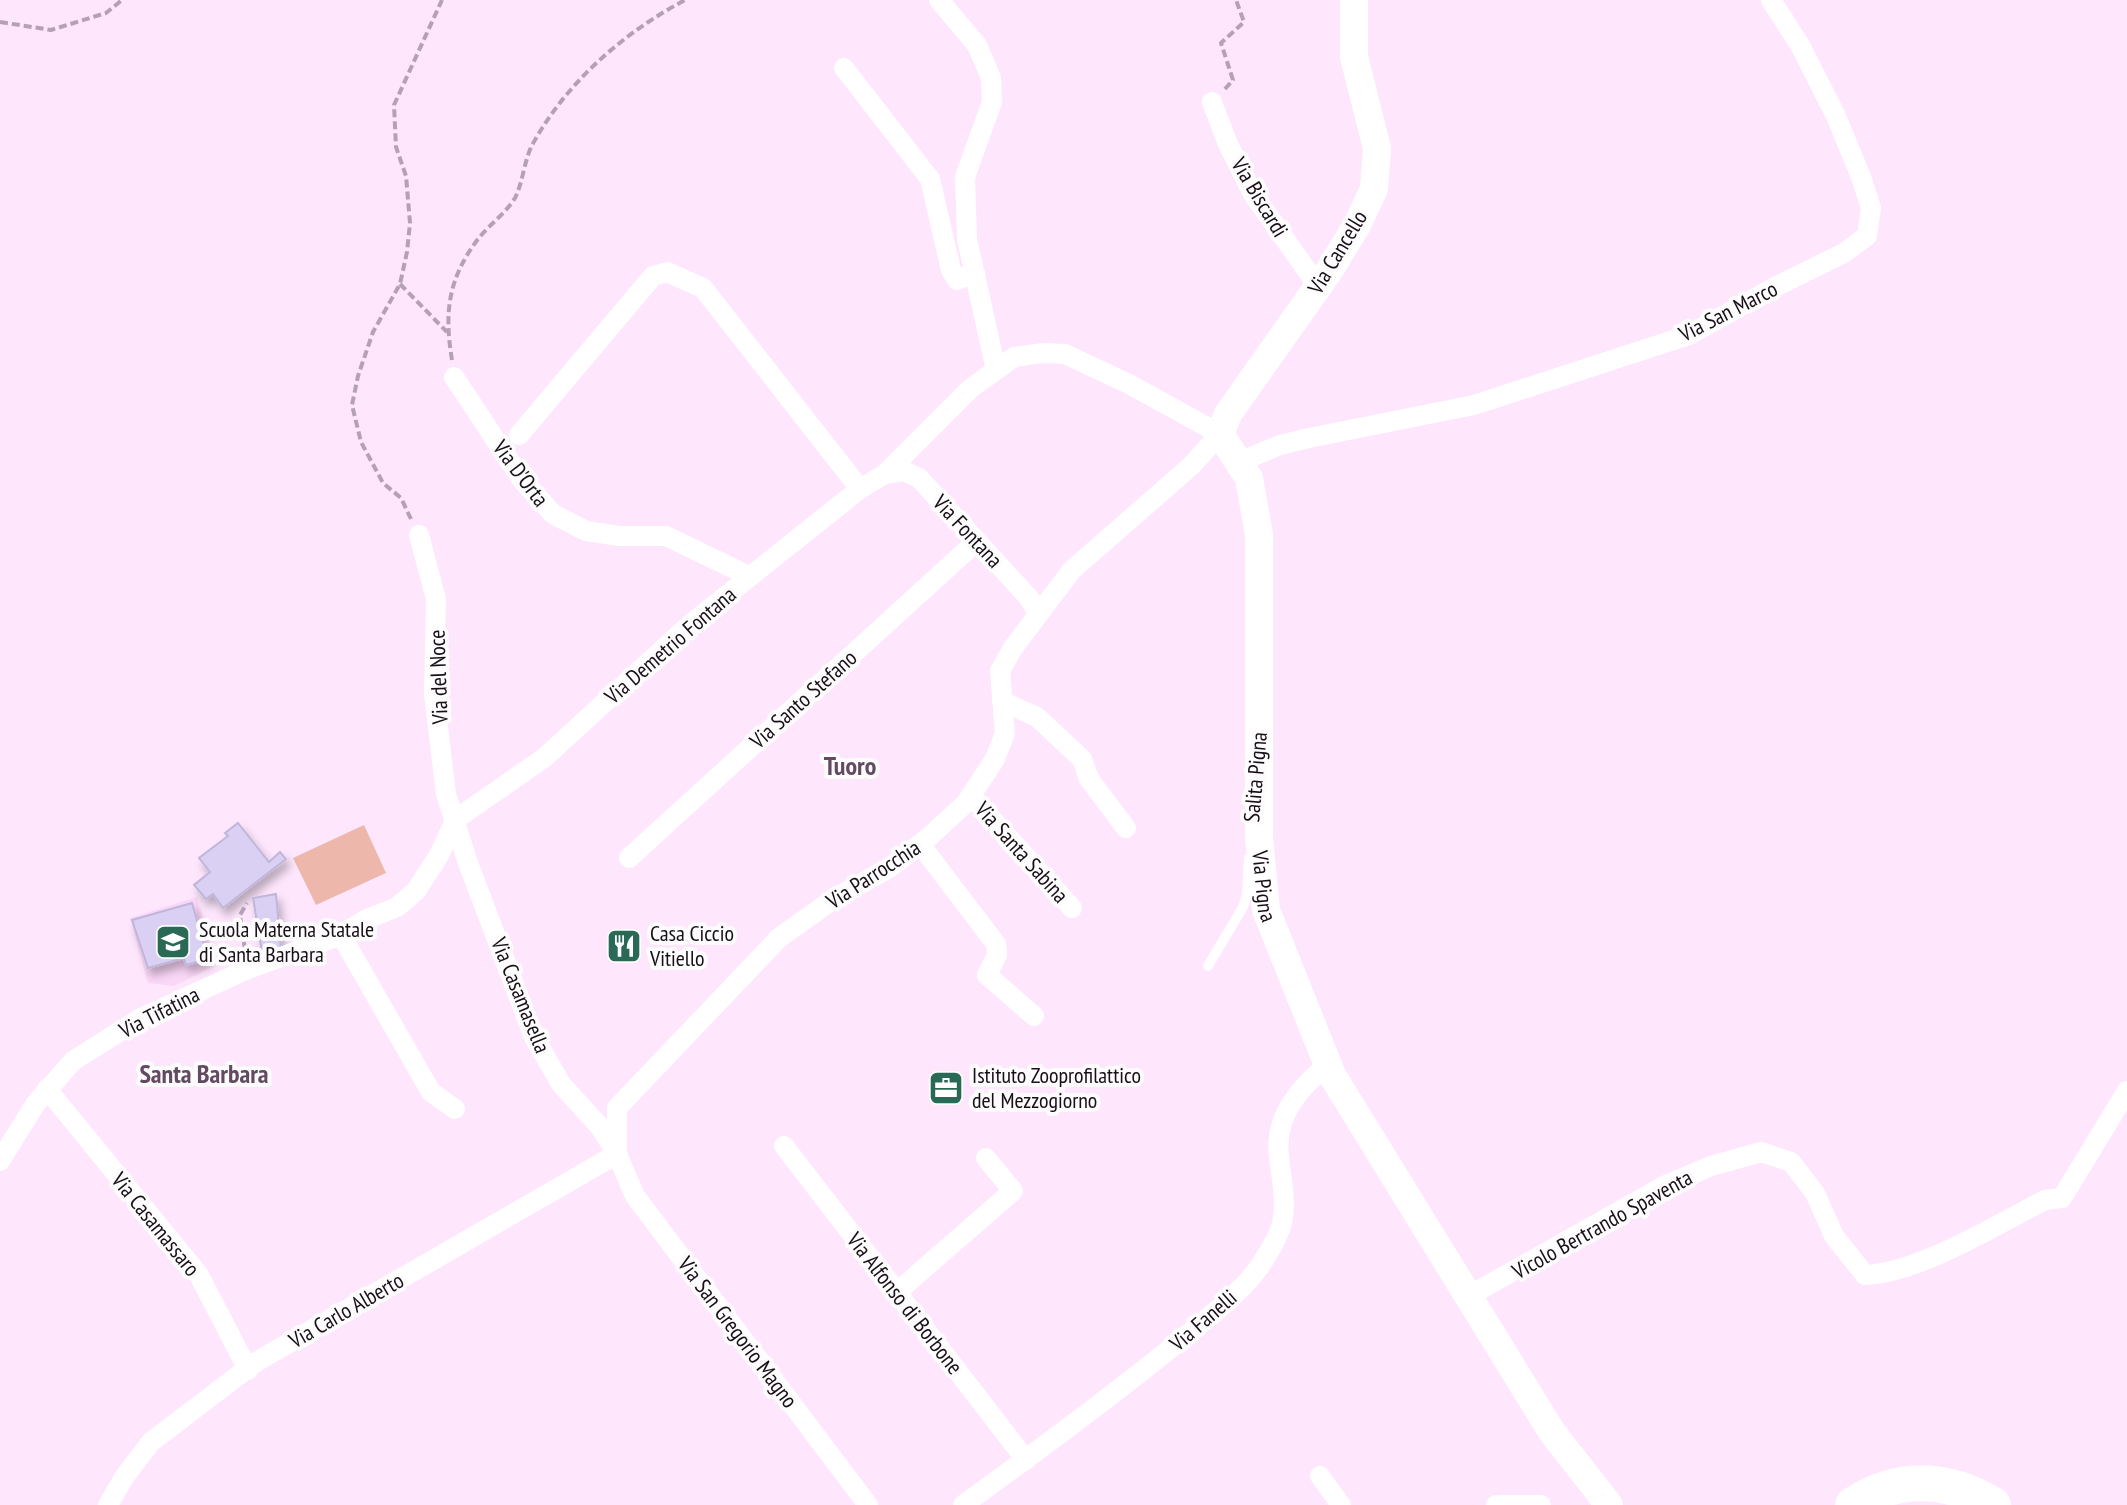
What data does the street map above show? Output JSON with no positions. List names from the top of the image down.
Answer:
{
  "streets": {
    "street": [
      "Via Biscardi",
      "Via Cancello",
      "Via San Marco",
      "Via D'Orta",
      "Via Fontana",
      "Via Demetrio Fontana",
      "Via del Noce",
      "Via Santo Stefano",
      "Via Santa Sabina",
      "Via Parrocchia",
      "Via Pigna",
      "Via Casamasella",
      "Via Tifatina",
      "Via Casamassaro",
      "Vicolo Bertrando Spaventa",
      "Via Alfonso di Borbone",
      "Via Carlo Alberto",
      "Via Fanelli",
      "Via San Gregorio Magno"
    ],
    "lane": ["Salita Pigna"]
  },
  "crossings": [
    ["Via Biscardi", "Via Cancello"],
    ["Via Cancello", "Via Demetrio Fontana"],
    ["Via Cancello", "Via Parrocchia"],
    ["Via Cancello", "Via Pigna"],
    ["Via San Marco", "Via Pigna"],
    ["Via D'Orta", "Via Demetrio Fontana"],
    ["Via Fontana", "Via Demetrio Fontana"],
    ["Via Fontana", "Via Santo Stefano"],
    ["Via Fontana", "Via Parrocchia"],
    ["Via Demetrio Fontana", "Via del Noce"],
    ["Via Demetrio Fontana", "Via Parrocchia"],
    ["Via Demetrio Fontana", "Via Pigna"],
    ["Via Demetrio Fontana", "Via Casamasella"],
    ["Via Demetrio Fontana", "Via Tifatina"],
    ["Via del Noce", "Via Casamasella"],
    ["Via del Noce", "Via Tifatina"],
    ["Salita Pigna", "Via Pigna"],
    ["Via Santa Sabina", "Via Parrocchia"],
    ["Via Parrocchia", "Via Pigna"],
    ["Via Parrocchia", "Via Casamasella"],
    ["Via Parrocchia", "Via Carlo Alberto"],
    ["Via Parrocchia", "Via San Gregorio Magno"],
    ["Via Pigna", "Vicolo Bertrando Spaventa"],
    ["Via Pigna", "Via Fanelli"],
    ["Via Casamasella", "Via Tifatina"],
    ["Via Casamasella", "Via Carlo Alberto"],
    ["Via Casamasella", "Via San Gregorio Magno"],
    ["Via Tifatina", "Via Casamassaro"],
    ["Via Casamassaro", "Via Carlo Alberto"],
    ["Via Alfonso di Borbone", "Via Fanelli"],
    ["Via Carlo Alberto", "Via San Gregorio Magno"]
  ],
  "districts": ["Tuoro", "Santa Barbara"],
  "places": {
    "school or university": ["Scuola Materna Statale di Santa Barbara"],
    "restaurant": ["Casa Ciccio Vitiello"],
    "office": ["Istituto Zooprofilattico del Mezzogiorno"]
  }
}
